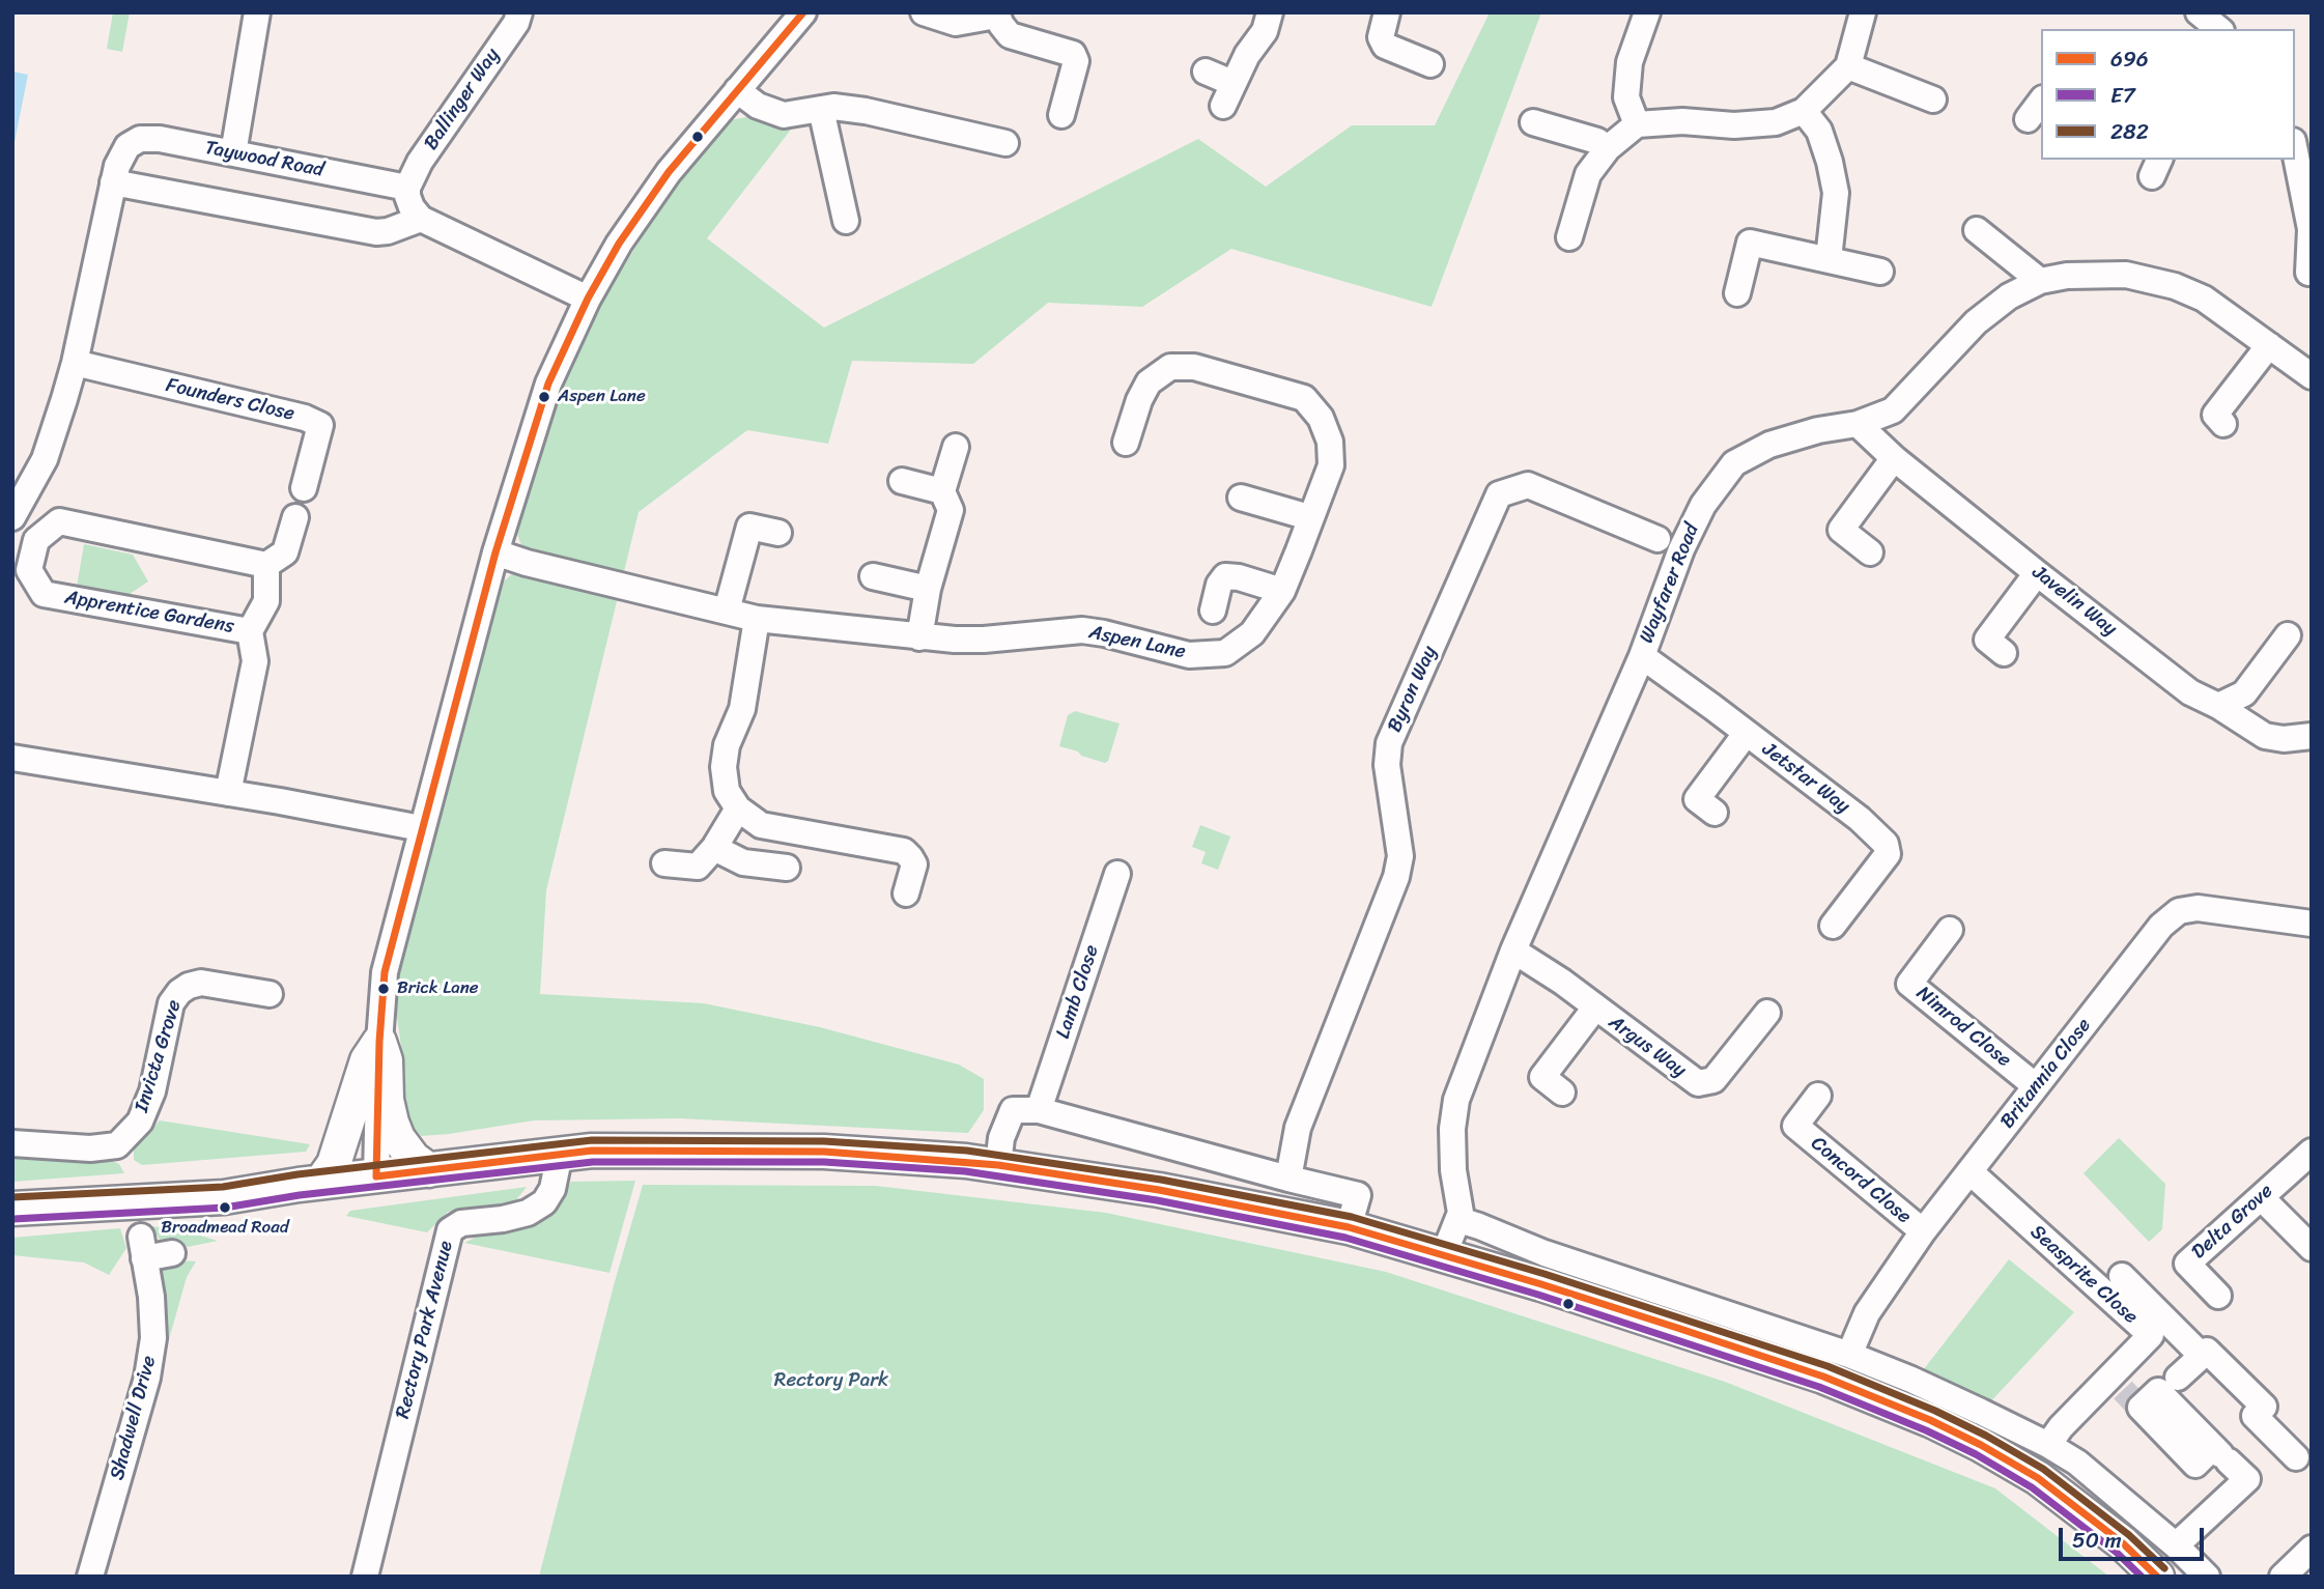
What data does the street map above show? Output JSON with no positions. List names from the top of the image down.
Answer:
{
  "streets": {
    "street": [
      "Ballinger Way",
      "Taywood Road",
      "Founders Close",
      "Wayfarer Road",
      "Javelin Way",
      "Apprentice Gardens",
      "Aspen Lane",
      "Byron Way",
      "Jetstar Way",
      "Lamb Close",
      "Nimrod Close",
      "Argus Way",
      "Invicta Grove",
      "Britannia Close",
      "Concord Close",
      "Delta Grove",
      "Seasprite Close",
      "Rectory Park Avenue",
      "Shadwell Drive"
    ]
  },
  "crossings": [
    ["Ballinger Way", "Taywood Road"],
    ["Taywood Road", "Founders Close"],
    ["Wayfarer Road", "Javelin Way"],
    ["Wayfarer Road", "Jetstar Way"],
    ["Wayfarer Road", "Argus Way"],
    ["Nimrod Close", "Britannia Close"],
    ["Britannia Close", "Concord Close"],
    ["Britannia Close", "Seasprite Close"]
  ],
  "parks": ["Rectory Park"],
  "places": ["Aspen Lane", "Brick Lane", "Broadmead Road"],
  "lines": ["transit line 696", "transit line 282", "transit line E7"],
  "legend": ["696", "E7", "282"],
  "scale_bar": "50 m"
}
